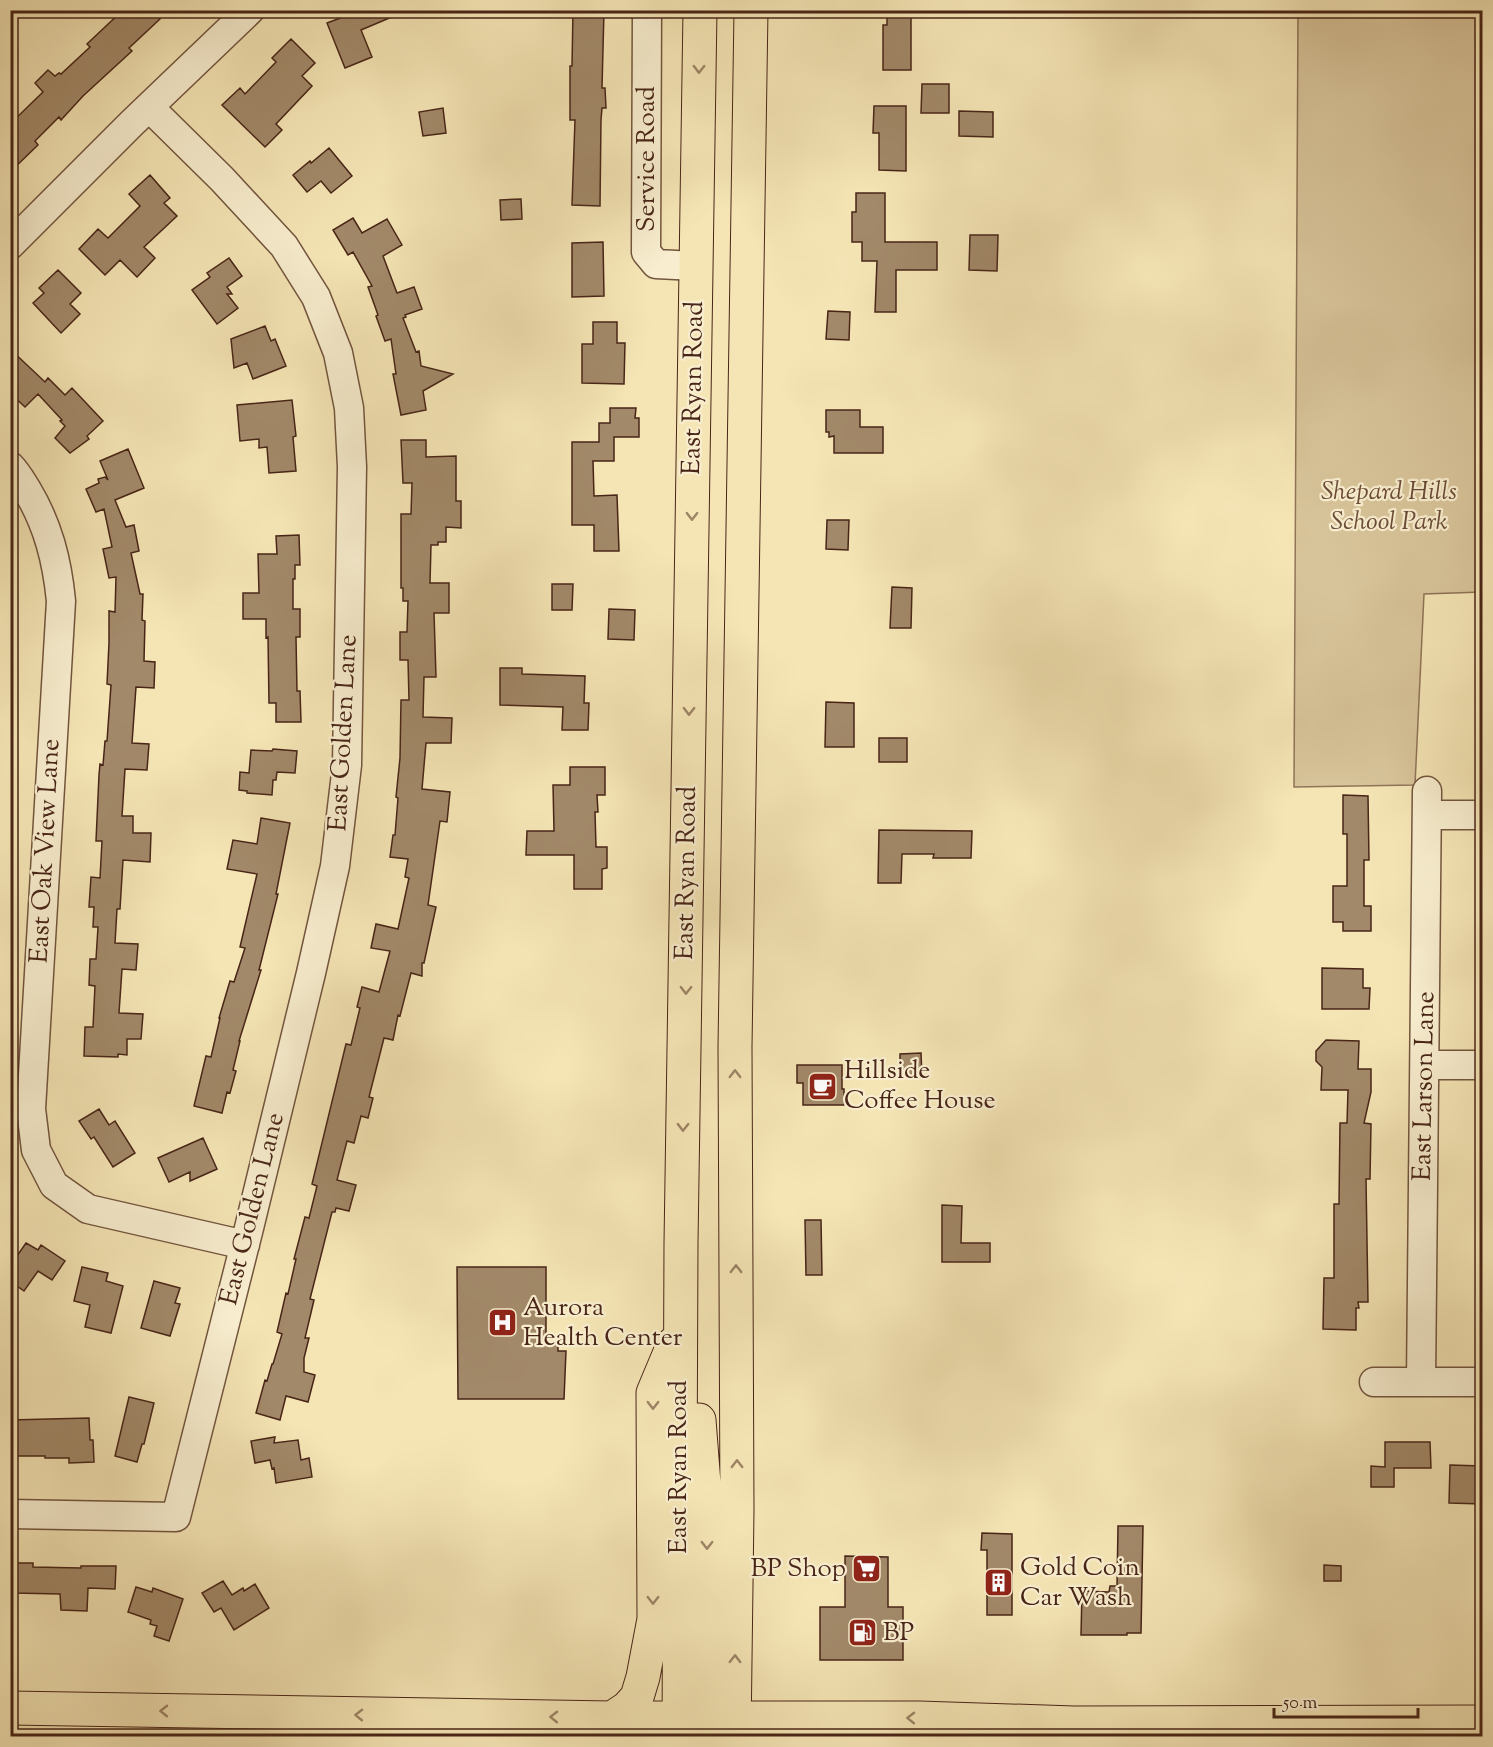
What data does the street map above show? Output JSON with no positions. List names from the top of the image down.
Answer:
{
  "streets": {
    "main road": ["East Ryan Road"],
    "street": [
      "Service Road",
      "East Golden Lane",
      "East Oak View Lane",
      "East Larson Lane"
    ]
  },
  "crossings": [
    ["Service Road", "East Ryan Road"],
    ["East Golden Lane", "East Oak View Lane"]
  ],
  "parks": ["Shepard Hills School Park"],
  "places": {
    "cafe": ["Hillside Coffee House"],
    "hospital": ["Aurora Health Center"],
    "supermarket": ["BP Shop"],
    "building": ["Gold Coin Car Wash"],
    "fuel station": ["BP"]
  },
  "scale_bar": "50 m"
}
